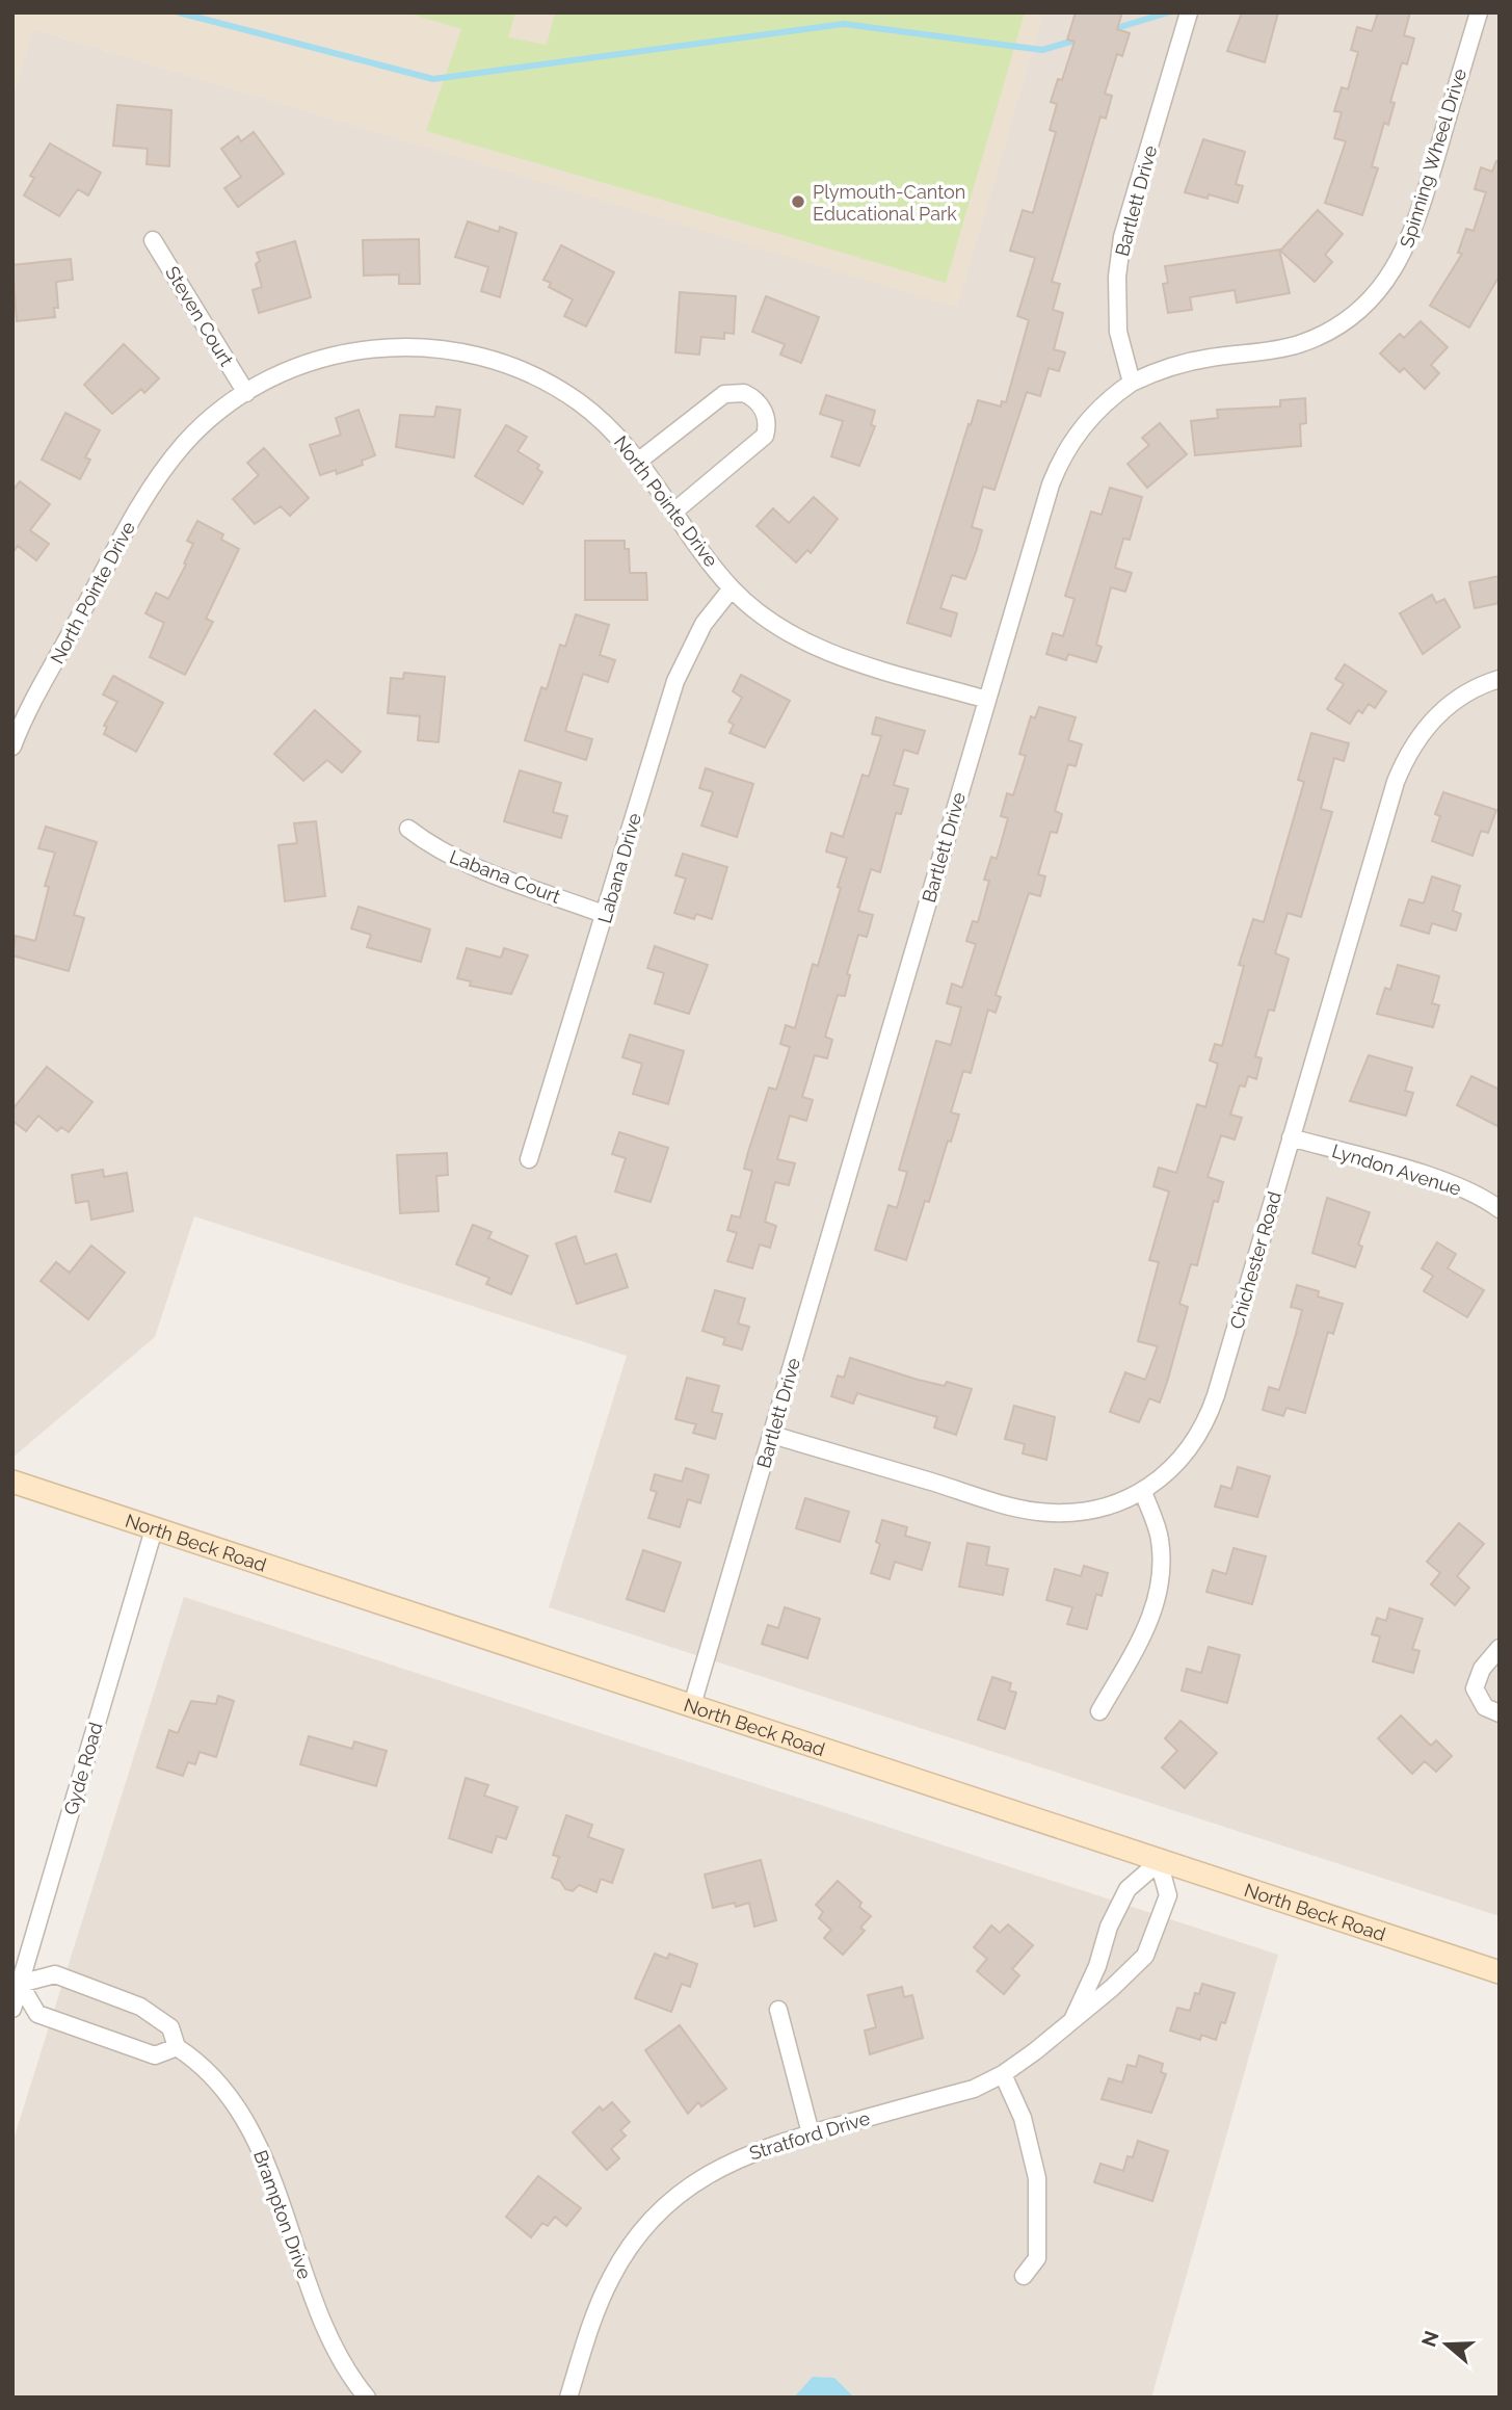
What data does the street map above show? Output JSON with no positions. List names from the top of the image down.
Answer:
{
  "streets": {
    "main road": ["North Beck Road"],
    "street": [
      "Spinning Wheel Drive",
      "Bartlett Drive",
      "Steven Court",
      "North Pointe Drive",
      "Labana Drive",
      "Labana Court",
      "Lyndon Avenue",
      "Chichester Road",
      "Gyde Road",
      "Stratford Drive",
      "Brampton Drive"
    ]
  },
  "crossings": [
    ["Spinning Wheel Drive", "Bartlett Drive"],
    ["Bartlett Drive", "North Pointe Drive"],
    ["Bartlett Drive", "Chichester Road"],
    ["Bartlett Drive", "North Beck Road"],
    ["Steven Court", "North Pointe Drive"],
    ["North Pointe Drive", "Labana Drive"],
    ["Labana Drive", "Labana Court"],
    ["Lyndon Avenue", "Chichester Road"],
    ["North Beck Road", "Gyde Road"],
    ["North Beck Road", "Stratford Drive"],
    ["Gyde Road", "Brampton Drive"]
  ],
  "places": ["Plymouth-Canton Educational Park"],
  "north": "left"
}
